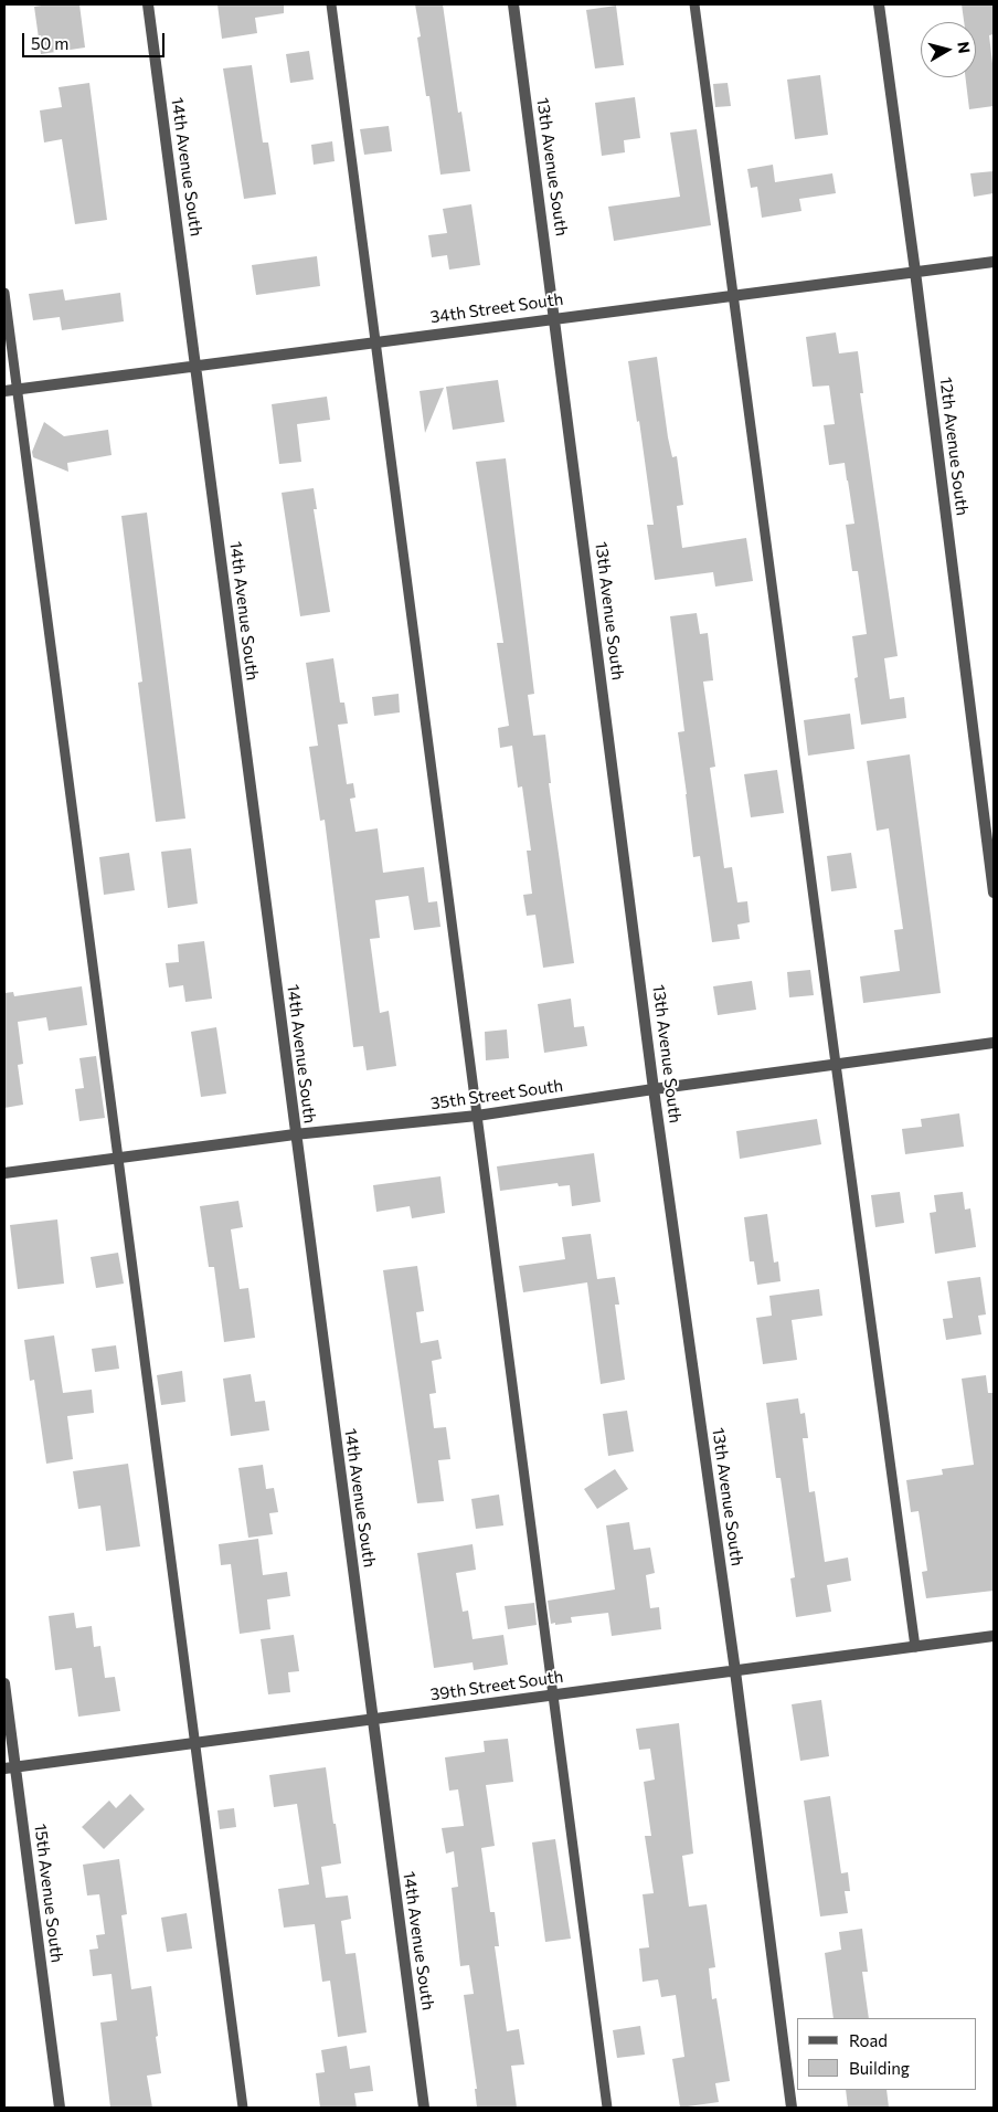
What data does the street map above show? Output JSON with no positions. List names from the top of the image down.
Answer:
{
  "streets": {
    "street": [
      "14th Avenue South",
      "13th Avenue South",
      "34th Street South",
      "12th Avenue South",
      "35th Street South",
      "39th Street South",
      "15th Avenue South"
    ]
  },
  "crossings": [
    ["14th Avenue South", "34th Street South"],
    ["14th Avenue South", "35th Street South"],
    ["14th Avenue South", "39th Street South"],
    ["13th Avenue South", "34th Street South"],
    ["13th Avenue South", "35th Street South"],
    ["13th Avenue South", "39th Street South"],
    ["34th Street South", "12th Avenue South"],
    ["39th Street South", "15th Avenue South"]
  ],
  "legend": ["Road", "Building"],
  "scale_bar": "50 m",
  "north": "right"
}
